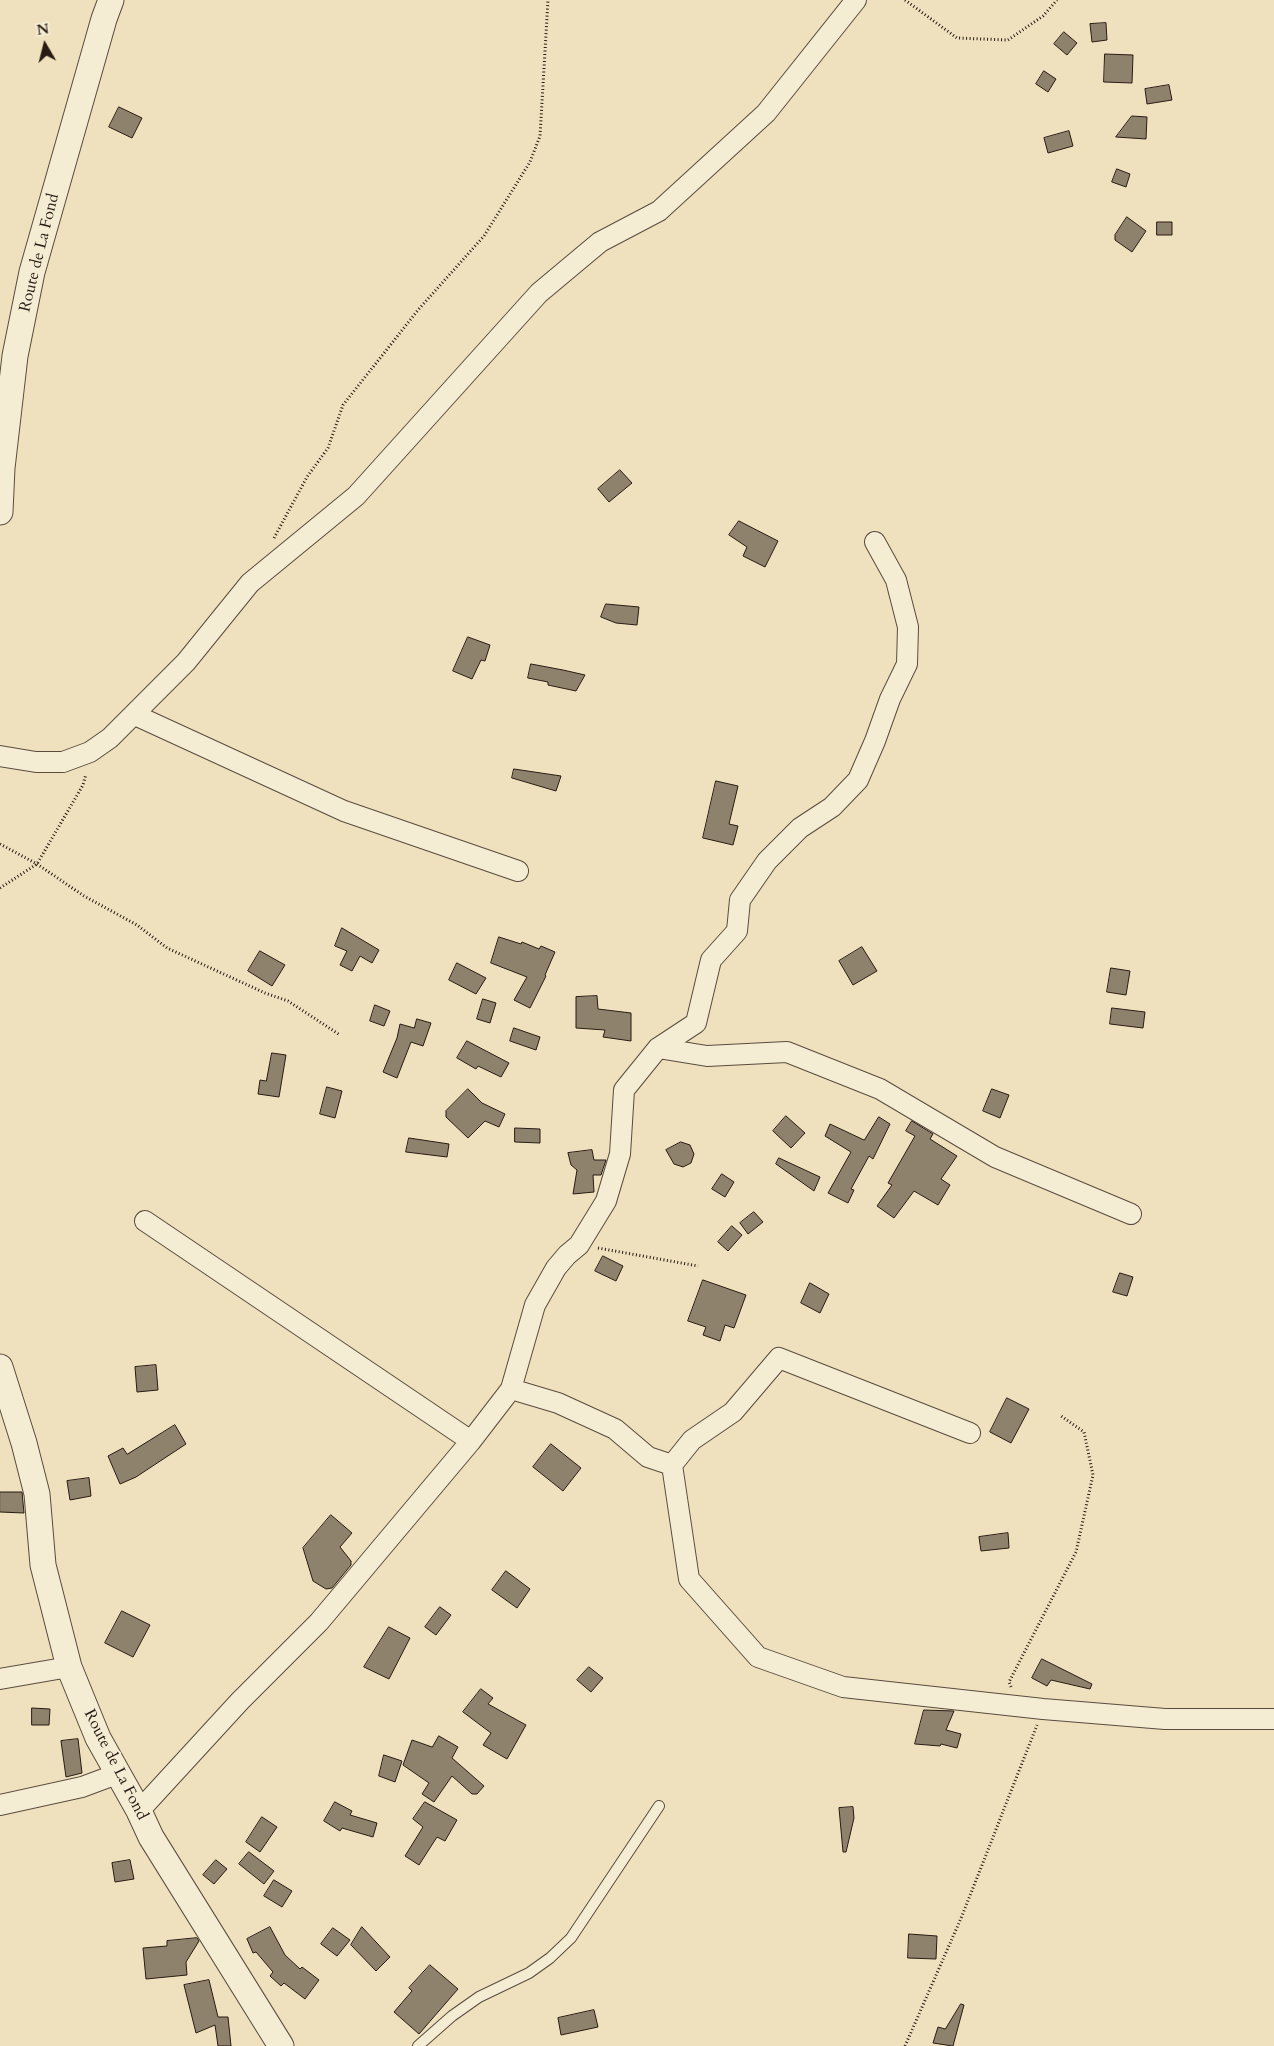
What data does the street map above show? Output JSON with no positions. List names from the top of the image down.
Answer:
{
  "streets": {
    "street": ["Route de La Fond"]
  },
  "north": "top"
}
